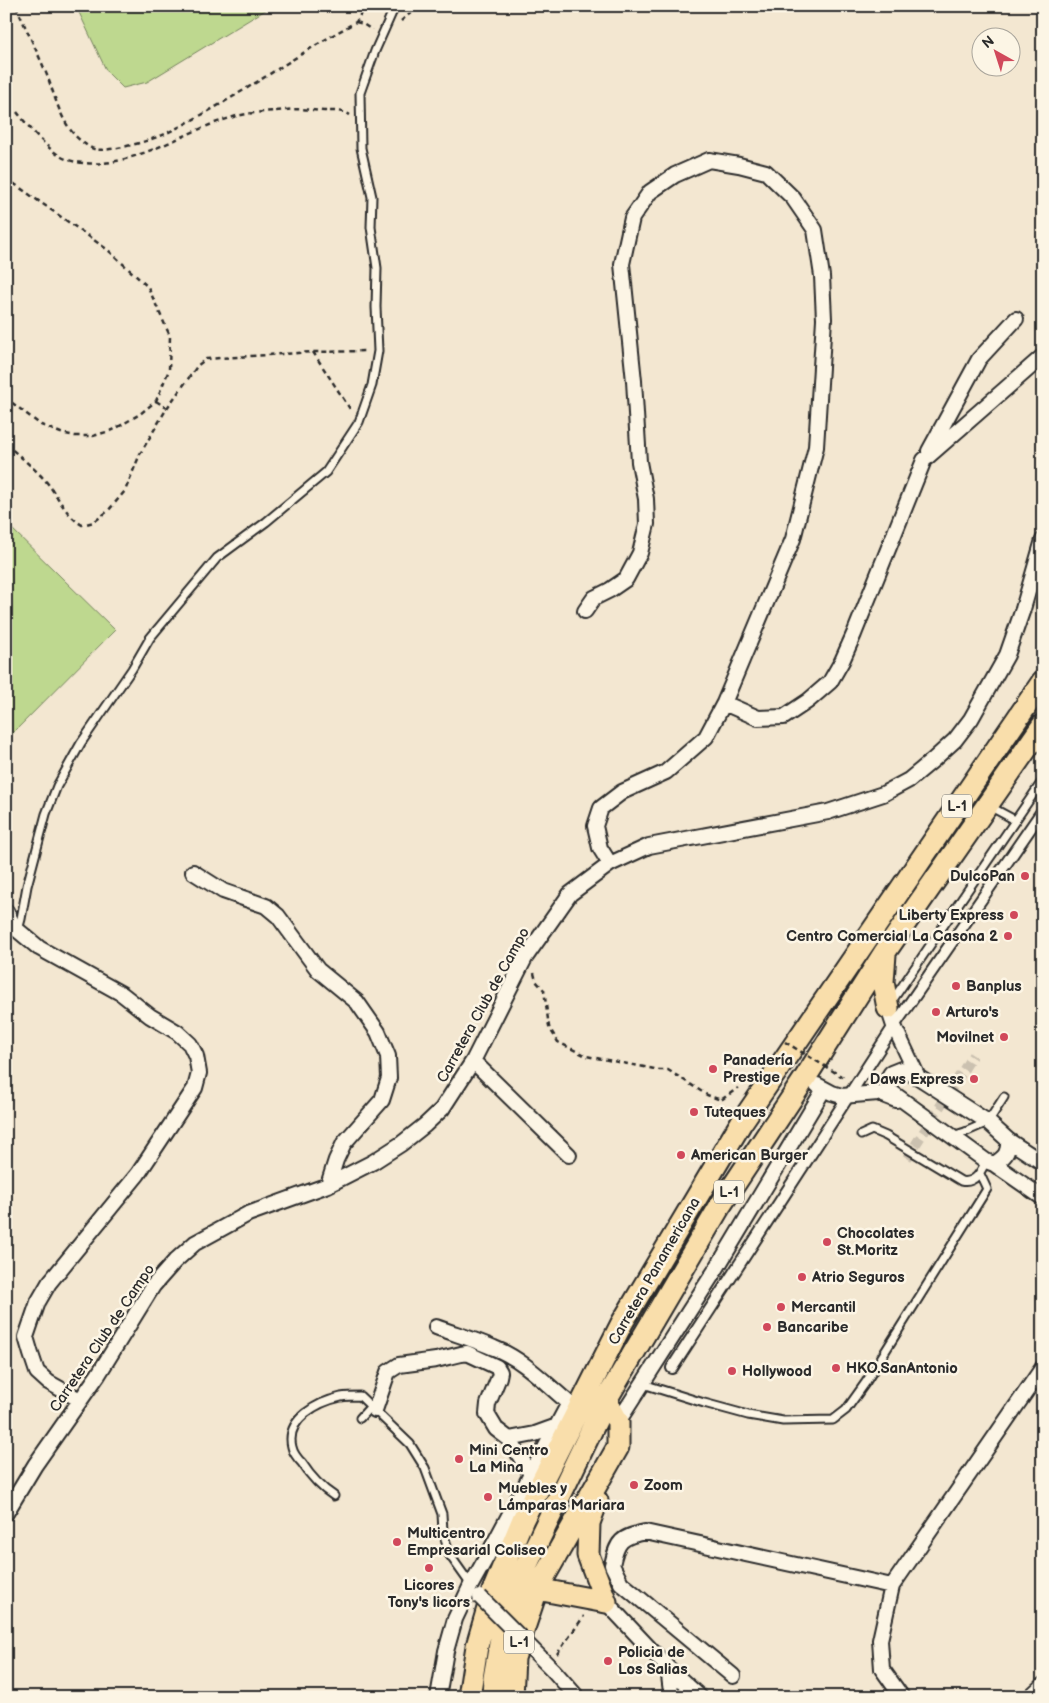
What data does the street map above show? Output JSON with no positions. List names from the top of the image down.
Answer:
{
  "streets": {
    "main road": ["L-1", "Carretera Panamericana"],
    "street": ["Carretera Club de Campo"]
  },
  "crossings": [
    ["L-1", "Carretera Panamericana"]
  ],
  "places": [
    "DulcoPan",
    "Liberty Express",
    "Centro Comercial La Casona 2",
    "Banplus",
    "Arturo's",
    "Movilnet",
    "Panadería Prestige",
    "Daws Express",
    "Tuteques",
    "American Burger",
    "Chocolates St.Moritz",
    "Atrio Seguros",
    "Mercantil",
    "Bancaribe",
    "HKO.SanAntonio",
    "Hollywood",
    "Mini Centro La Mina",
    "Zoom",
    "Muebles y Lámparas Mariara",
    "Multicentro Empresarial Coliseo",
    "Licores Tony's licors",
    "Policia de Los Salias"
  ],
  "north": "top left"
}
